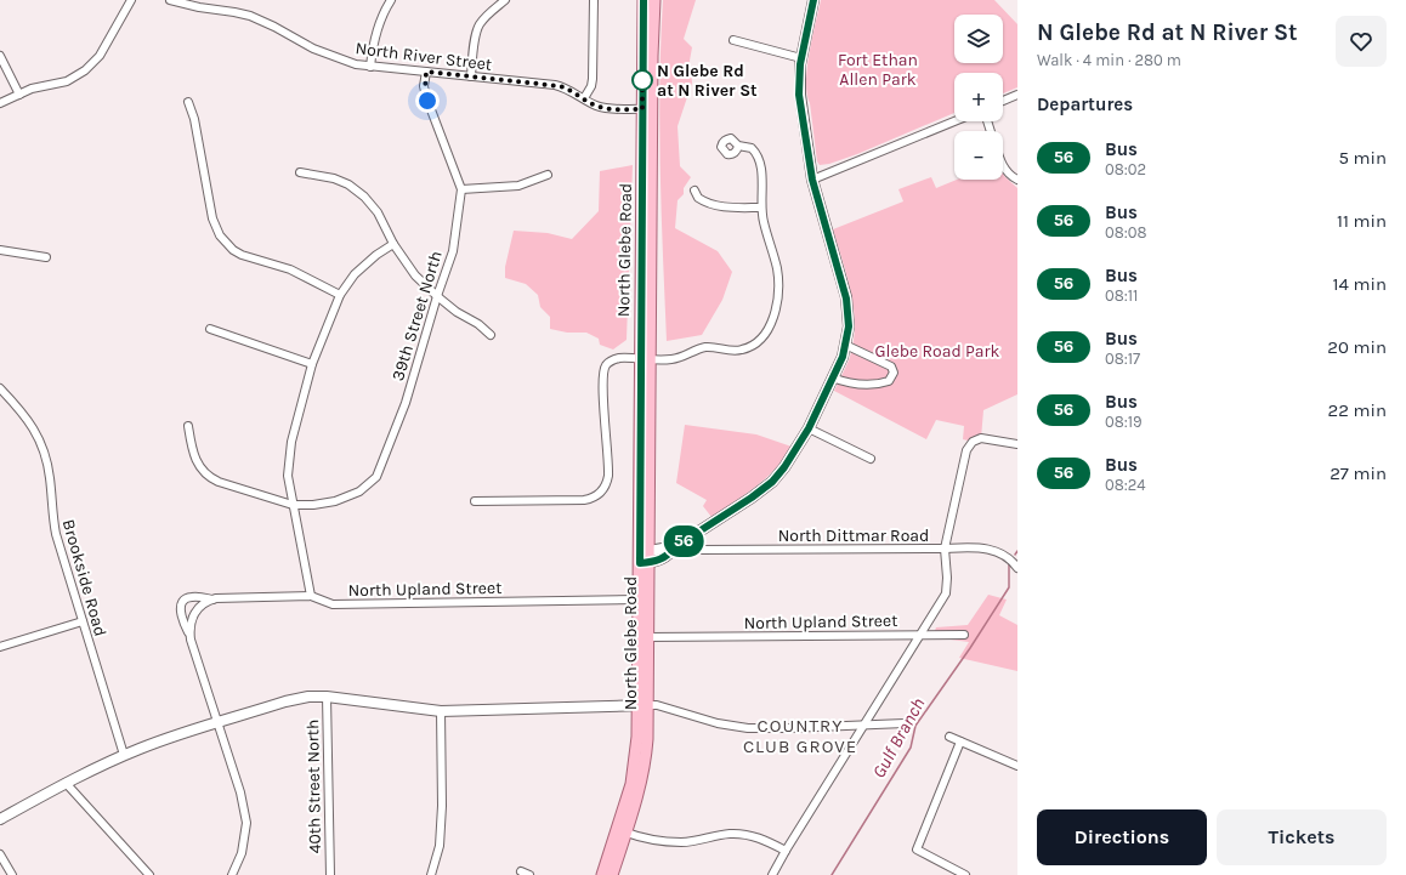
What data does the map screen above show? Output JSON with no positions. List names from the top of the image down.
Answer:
{
  "streets": {
    "main road": ["North Glebe Road"],
    "street": [
      "North River Street",
      "39th Street North",
      "North Dittmar Road",
      "Brookside Road",
      "North Upland Street",
      "40th Street North"
    ]
  },
  "crossings": [
    ["North River Street", "North Glebe Road"],
    ["North River Street", "39th Street North"],
    ["North Glebe Road", "North Upland Street"]
  ],
  "districts": ["COUNTRY CLUB GROVE"],
  "water": ["Gulf Branch"],
  "parks": ["Fort Ethan Allen Park", "Glebe Road Park"],
  "places": ["N Glebe Rd at N River St"],
  "lines": ["bus line 56"],
  "page": {
    "on_map": "56",
    "heading": [
      ["N Glebe Rd at N River St", "Walk · 4 min · 280 m"],
      "Departures"
    ],
    "map_buttons": ["+", "−"],
    "list": [
      {
        "mark": "56",
        "name": "Bus",
        "note": "08:02",
        "value": "5 min"
      },
      {
        "mark": "56",
        "name": "Bus",
        "note": "08:08",
        "value": "11 min"
      },
      {
        "mark": "56",
        "name": "Bus",
        "note": "08:11",
        "value": "14 min"
      },
      {
        "mark": "56",
        "name": "Bus",
        "note": "08:17",
        "value": "20 min"
      },
      {
        "mark": "56",
        "name": "Bus",
        "note": "08:19",
        "value": "22 min"
      },
      {
        "mark": "56",
        "name": "Bus",
        "note": "08:24",
        "value": "27 min"
      }
    ],
    "buttons": ["Directions", "Tickets"]
  }
}
